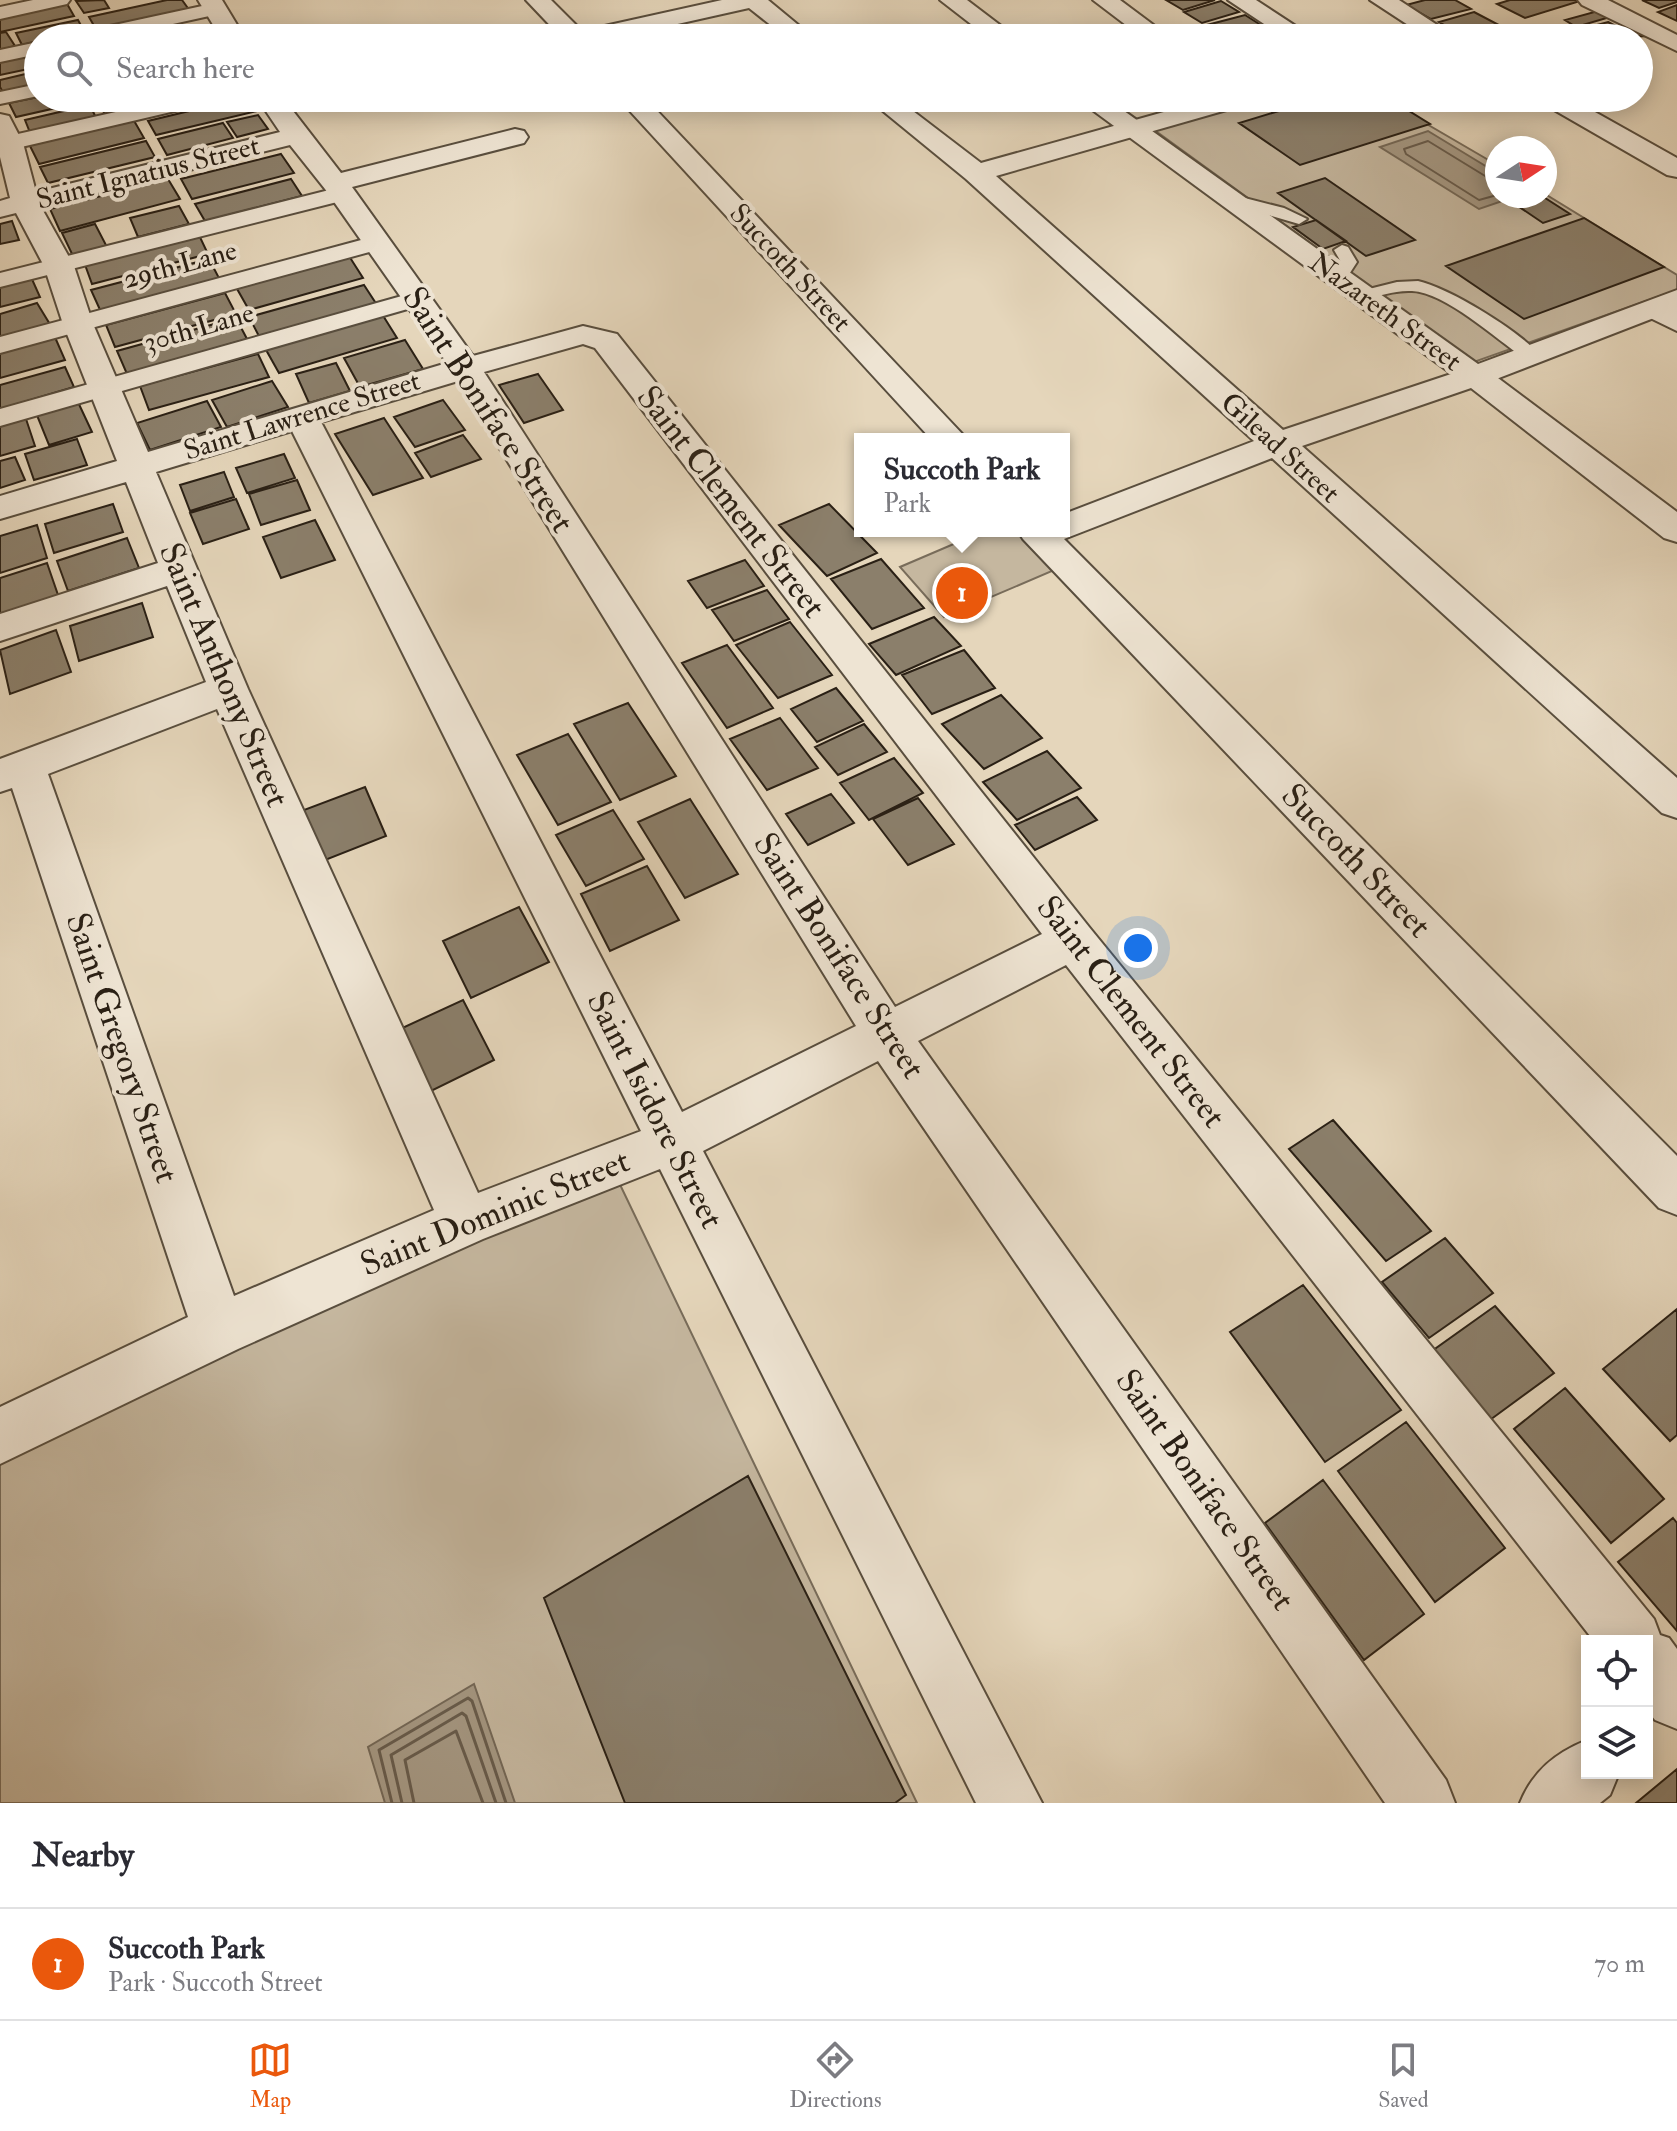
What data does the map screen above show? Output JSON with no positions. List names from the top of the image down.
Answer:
{
  "streets": {
    "street": [
      "Saint Ignatius Street",
      "29th Lane",
      "Succoth Street",
      "Nazareth Street",
      "30th Lane",
      "Saint Boniface Street",
      "Saint Lawrence Street",
      "Gilead Street",
      "Saint Clement Street",
      "Saint Anthony Street",
      "Saint Gregory Street",
      "Saint Isidore Street",
      "Saint Dominic Street"
    ]
  },
  "crossings": [
    ["Saint Ignatius Street", "Saint Boniface Street"],
    ["Saint Ignatius Street", "Saint Anthony Street"],
    ["29th Lane", "Saint Boniface Street"],
    ["29th Lane", "Saint Anthony Street"],
    ["30th Lane", "Saint Boniface Street"],
    ["30th Lane", "Saint Anthony Street"],
    ["Saint Boniface Street", "Saint Lawrence Street"],
    ["Saint Boniface Street", "Saint Dominic Street"],
    ["Saint Lawrence Street", "Saint Clement Street"],
    ["Saint Lawrence Street", "Saint Anthony Street"],
    ["Saint Lawrence Street", "Saint Isidore Street"],
    ["Saint Clement Street", "Saint Dominic Street"],
    ["Saint Anthony Street", "Saint Dominic Street"],
    ["Saint Gregory Street", "Saint Dominic Street"],
    ["Saint Isidore Street", "Saint Dominic Street"]
  ],
  "north": "right",
  "page": {
    "search": "Search here",
    "popup": ["Succoth Park", "Park"],
    "pins": "1",
    "heading": "Nearby",
    "list": [
      {
        "mark": "1",
        "name": "Succoth Park",
        "note": "Park · Succoth Street",
        "value": "70 m"
      }
    ],
    "nav": ["Map", "Directions", "Saved"]
  }
}
